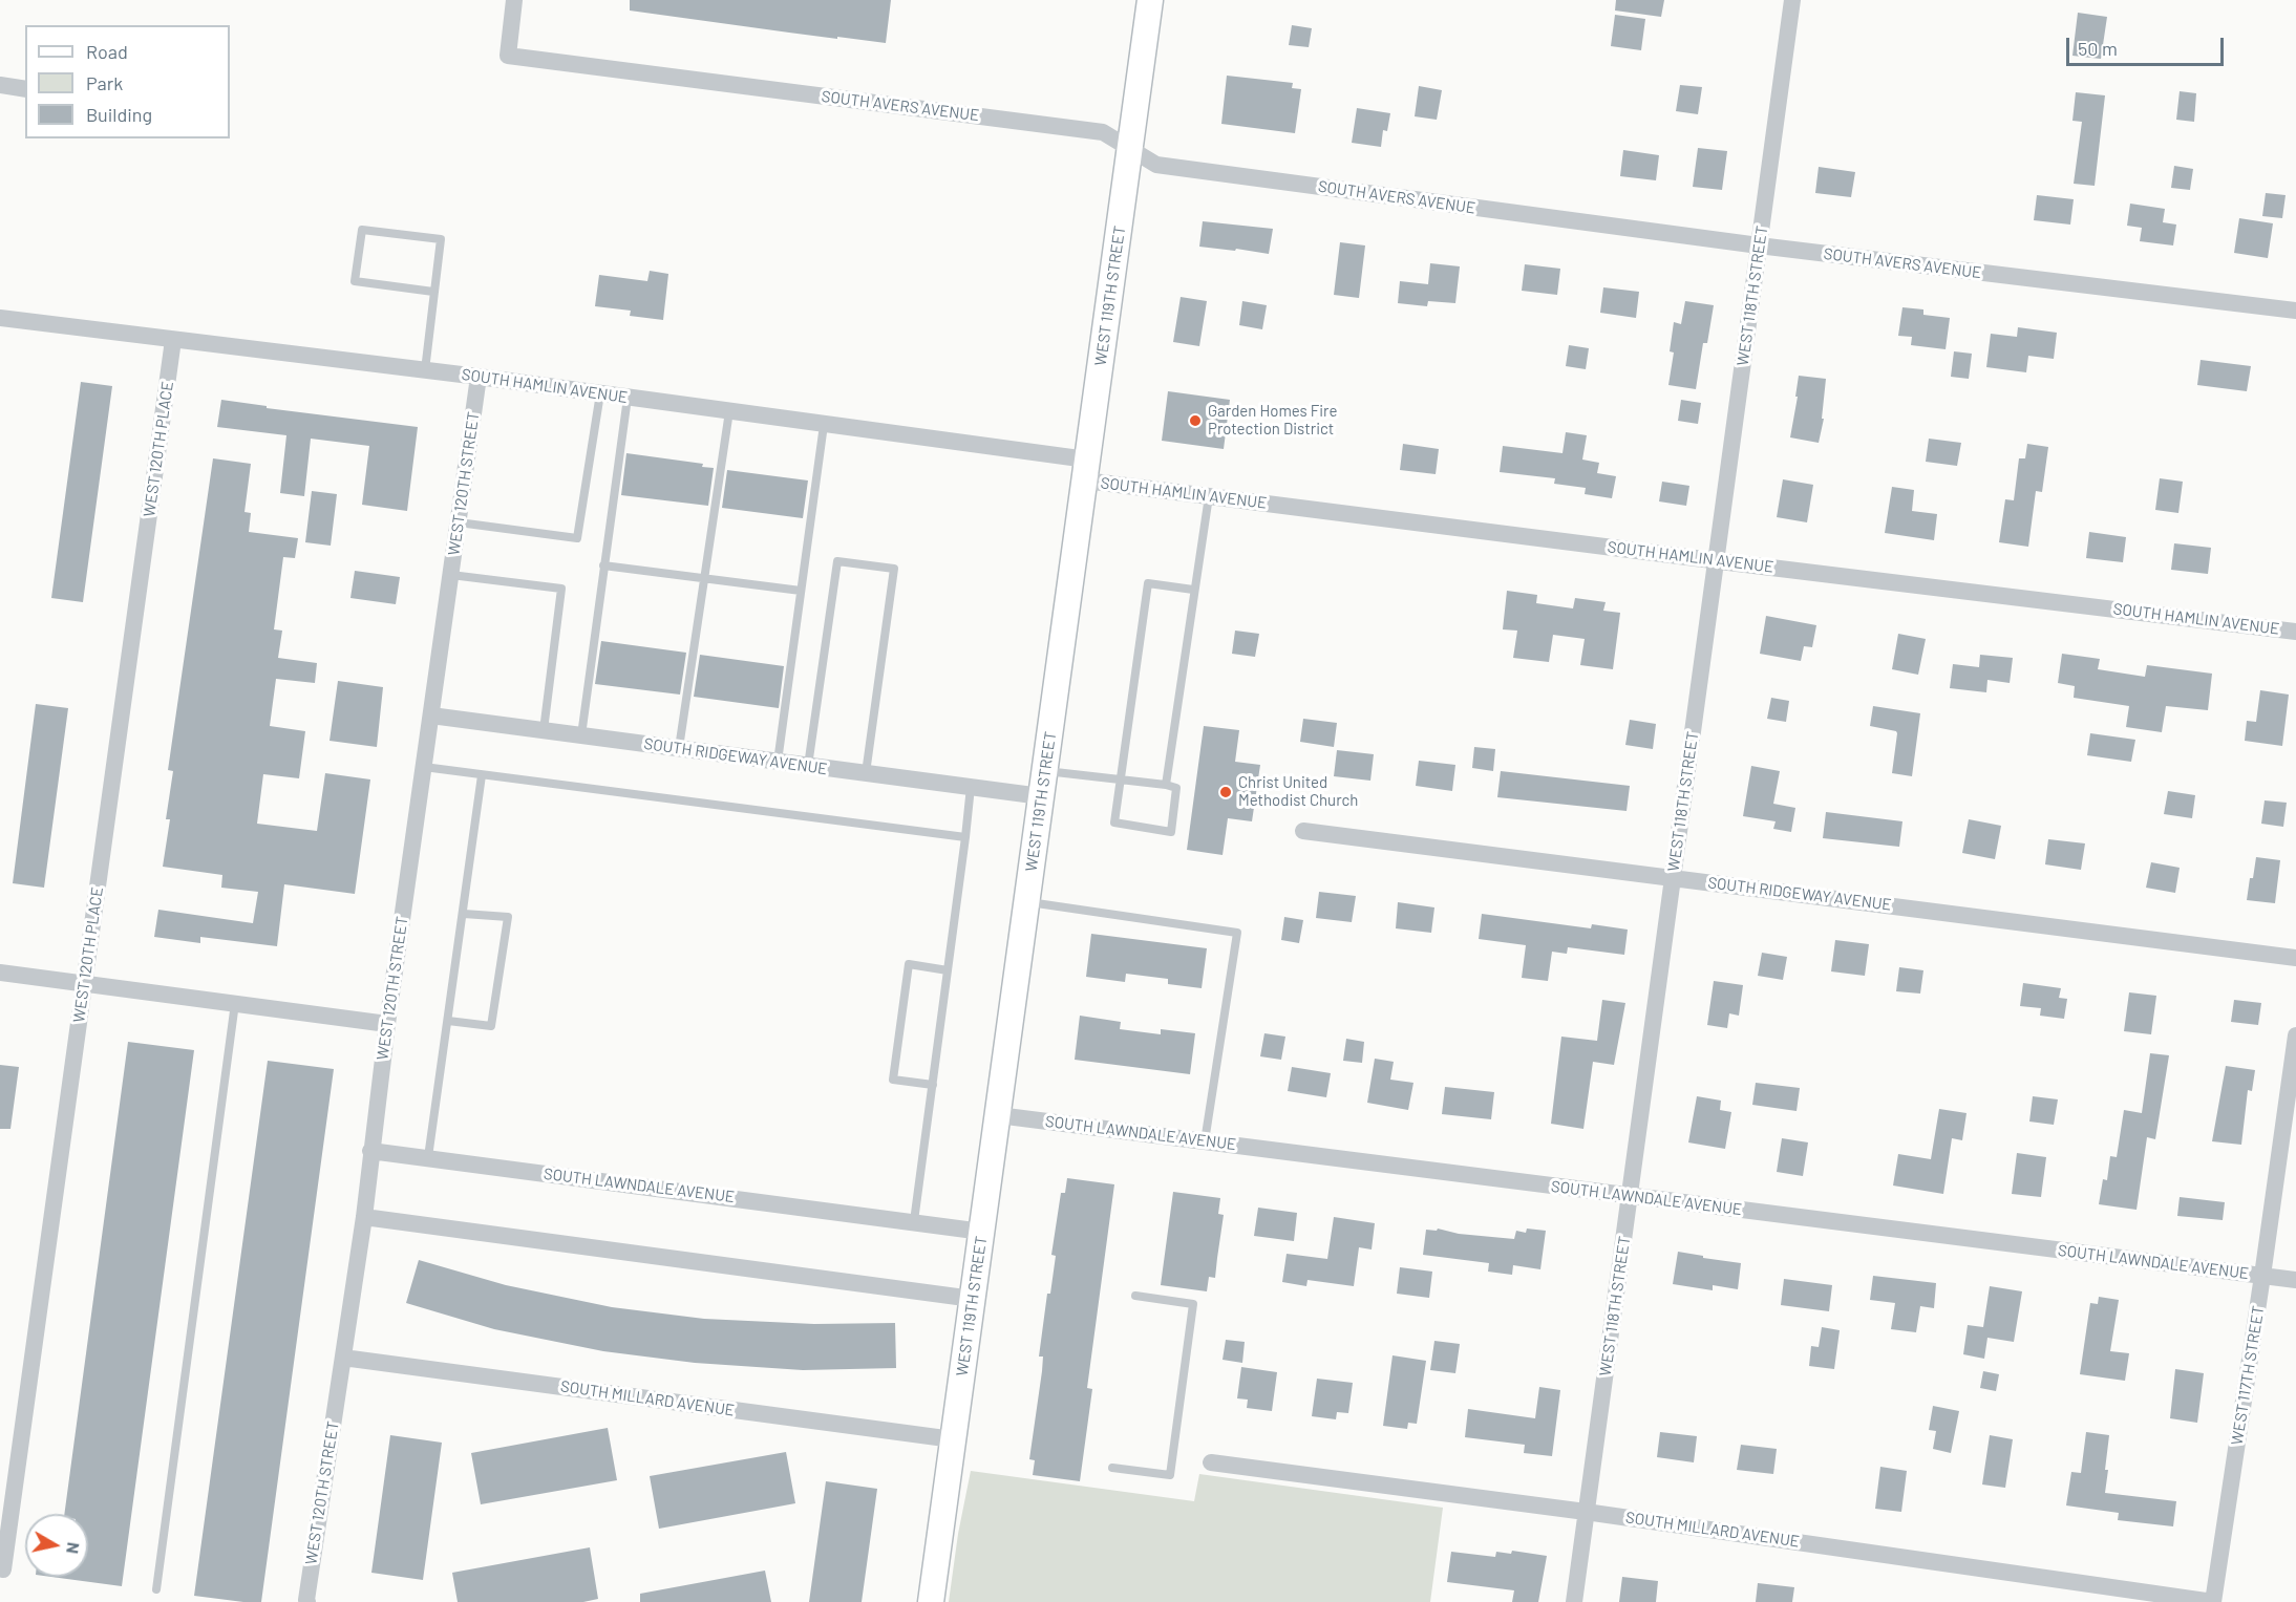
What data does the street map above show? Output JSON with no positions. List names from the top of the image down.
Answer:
{
  "streets": {
    "street": [
      "SOUTH AVERS AVENUE",
      "WEST 119TH STREET",
      "WEST 118TH STREET",
      "SOUTH HAMLIN AVENUE",
      "WEST 120TH PLACE",
      "WEST 120TH STREET",
      "SOUTH RIDGEWAY AVENUE",
      "SOUTH LAWNDALE AVENUE",
      "WEST 117TH STREET",
      "SOUTH MILLARD AVENUE"
    ]
  },
  "crossings": [
    ["SOUTH AVERS AVENUE", "WEST 119TH STREET"],
    ["SOUTH AVERS AVENUE", "WEST 118TH STREET"],
    ["WEST 119TH STREET", "SOUTH HAMLIN AVENUE"],
    ["WEST 119TH STREET", "SOUTH RIDGEWAY AVENUE"],
    ["WEST 119TH STREET", "SOUTH LAWNDALE AVENUE"],
    ["WEST 119TH STREET", "SOUTH MILLARD AVENUE"],
    ["WEST 118TH STREET", "SOUTH HAMLIN AVENUE"],
    ["WEST 118TH STREET", "SOUTH RIDGEWAY AVENUE"],
    ["WEST 118TH STREET", "SOUTH LAWNDALE AVENUE"],
    ["WEST 118TH STREET", "SOUTH MILLARD AVENUE"],
    ["SOUTH HAMLIN AVENUE", "WEST 120TH PLACE"],
    ["SOUTH HAMLIN AVENUE", "WEST 120TH STREET"],
    ["WEST 120TH STREET", "SOUTH RIDGEWAY AVENUE"],
    ["WEST 120TH STREET", "SOUTH LAWNDALE AVENUE"],
    ["WEST 120TH STREET", "SOUTH MILLARD AVENUE"],
    ["SOUTH LAWNDALE AVENUE", "WEST 117TH STREET"],
    ["WEST 117TH STREET", "SOUTH MILLARD AVENUE"]
  ],
  "places": ["Garden Homes Fire Protection District", "Christ United Methodist Church"],
  "legend": ["Road", "Park", "Building"],
  "scale_bar": "50 m",
  "north": "right"
}
